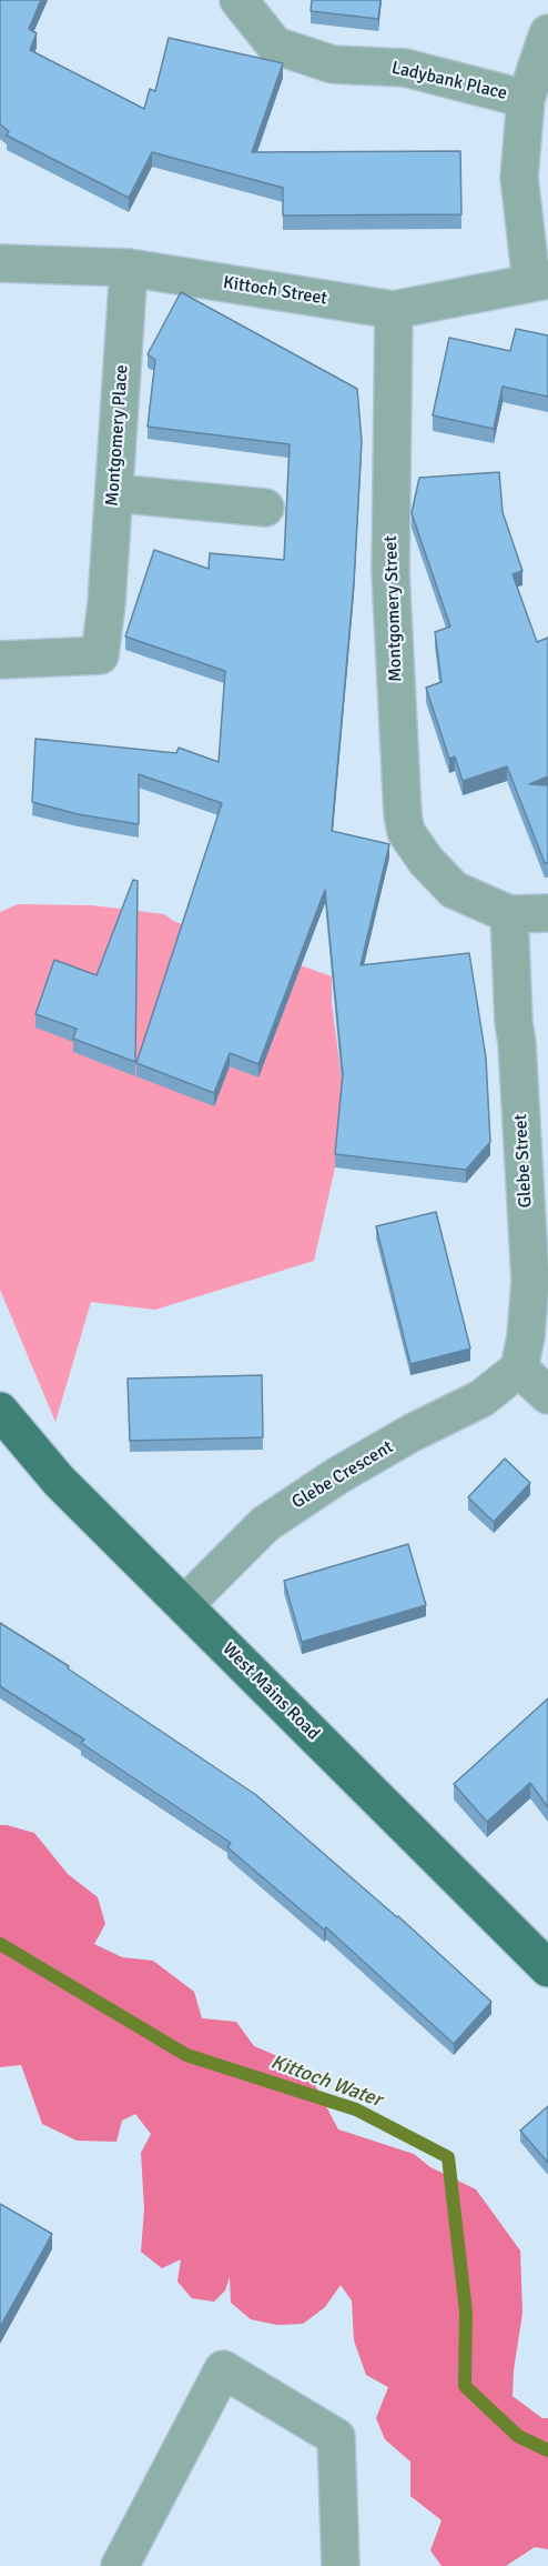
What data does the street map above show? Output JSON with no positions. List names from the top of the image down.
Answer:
{
  "streets": {
    "main road": ["West Mains Road"],
    "street": [
      "Ladybank Place",
      "Kittoch Street",
      "Montgomery Place",
      "Montgomery Street",
      "Glebe Street",
      "Glebe Crescent"
    ]
  },
  "crossings": [
    ["Kittoch Street", "Montgomery Place"],
    ["Kittoch Street", "Montgomery Street"],
    ["Montgomery Street", "Glebe Street"],
    ["Glebe Street", "Glebe Crescent"],
    ["Glebe Crescent", "West Mains Road"]
  ],
  "water": ["Kittoch Water"]
}
